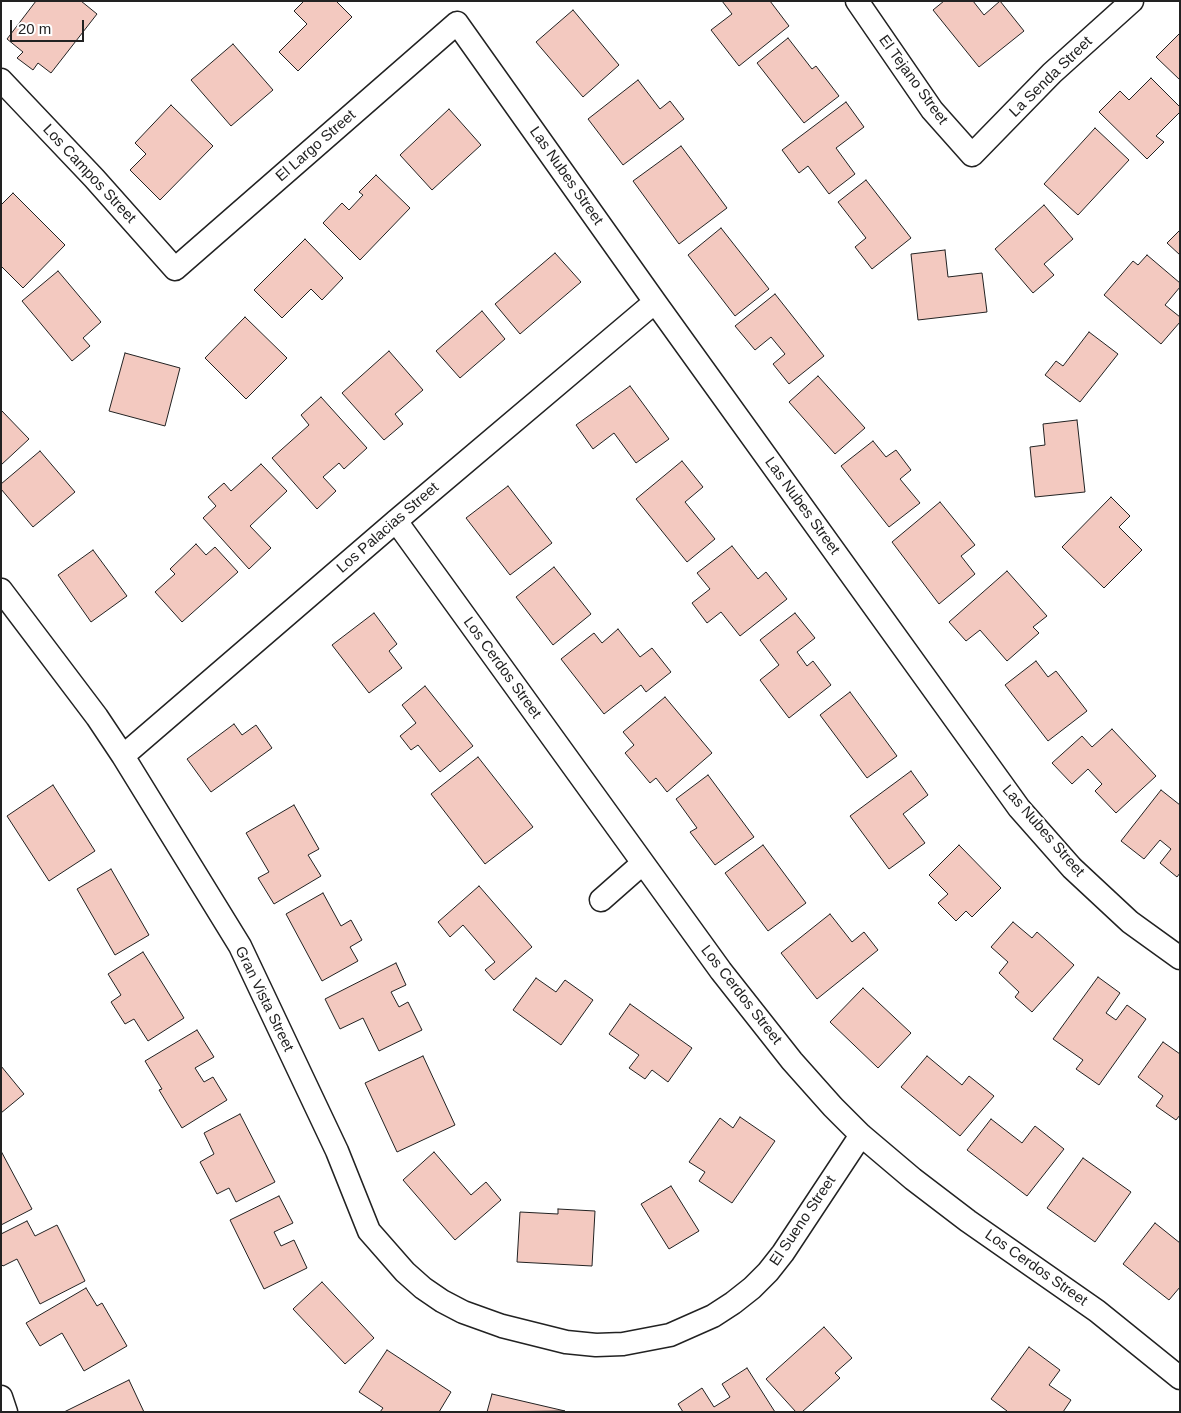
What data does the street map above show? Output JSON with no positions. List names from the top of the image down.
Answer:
{
  "streets": {
    "street": [
      "La Senda Street",
      "El Tejano Street",
      "El Largo Street",
      "Los Campos Street",
      "Las Nubes Street",
      "Los Palacias Street",
      "Los Cerdos Street",
      "Gran Vista Street",
      "El Sueno Street"
    ]
  },
  "crossings": [
    ["La Senda Street", "El Tejano Street"],
    ["El Largo Street", "Los Campos Street"],
    ["El Largo Street", "Las Nubes Street"],
    ["Las Nubes Street", "Los Palacias Street"],
    ["Los Palacias Street", "Los Cerdos Street"],
    ["Los Palacias Street", "Gran Vista Street"],
    ["Los Cerdos Street", "El Sueno Street"],
    ["Gran Vista Street", "El Sueno Street"]
  ],
  "scale_bar": "20 m"
}
